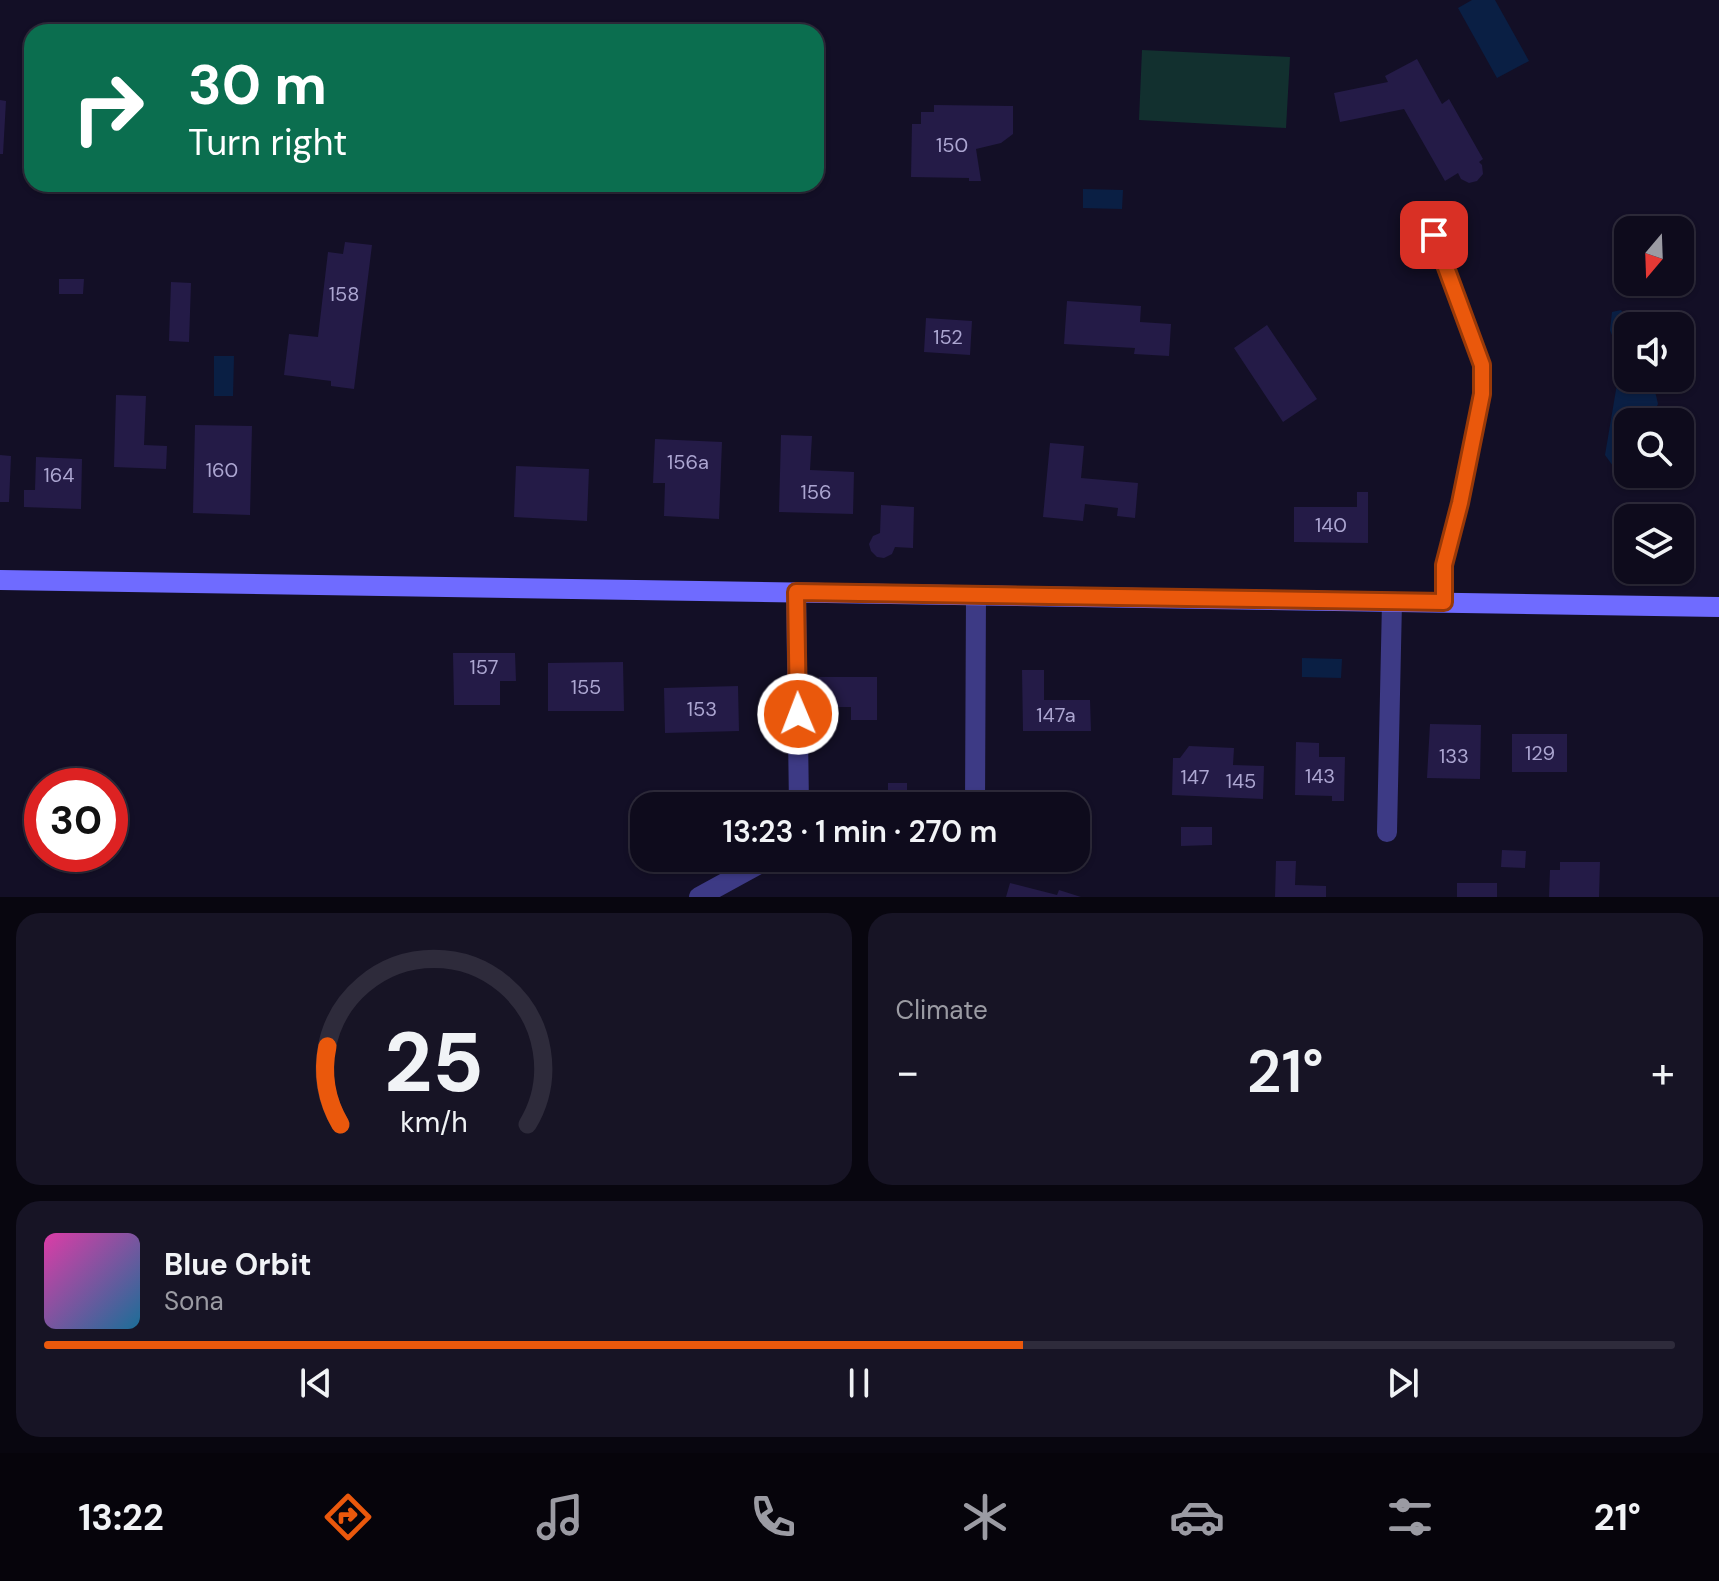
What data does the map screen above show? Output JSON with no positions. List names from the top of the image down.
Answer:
{
  "house_numbers": [
    "150",
    "158",
    "152",
    "156a",
    "160",
    "164",
    "156",
    "140",
    "157",
    "155",
    "153",
    "147a",
    "129",
    "133",
    "143",
    "147",
    "145"
  ],
  "north": "bottom",
  "page": {
    "turn": ["30 m", "Turn right"],
    "limit": "30",
    "trip": "13:23 · 1 min · 270 m",
    "tile": "Climate",
    "heat": ["−", "21°", "+"],
    "song": ["Blue Orbit", "Sona"],
    "tabs": ["13:22", "21°"],
    "gauge": ["25", "km/h"]
  }
}
